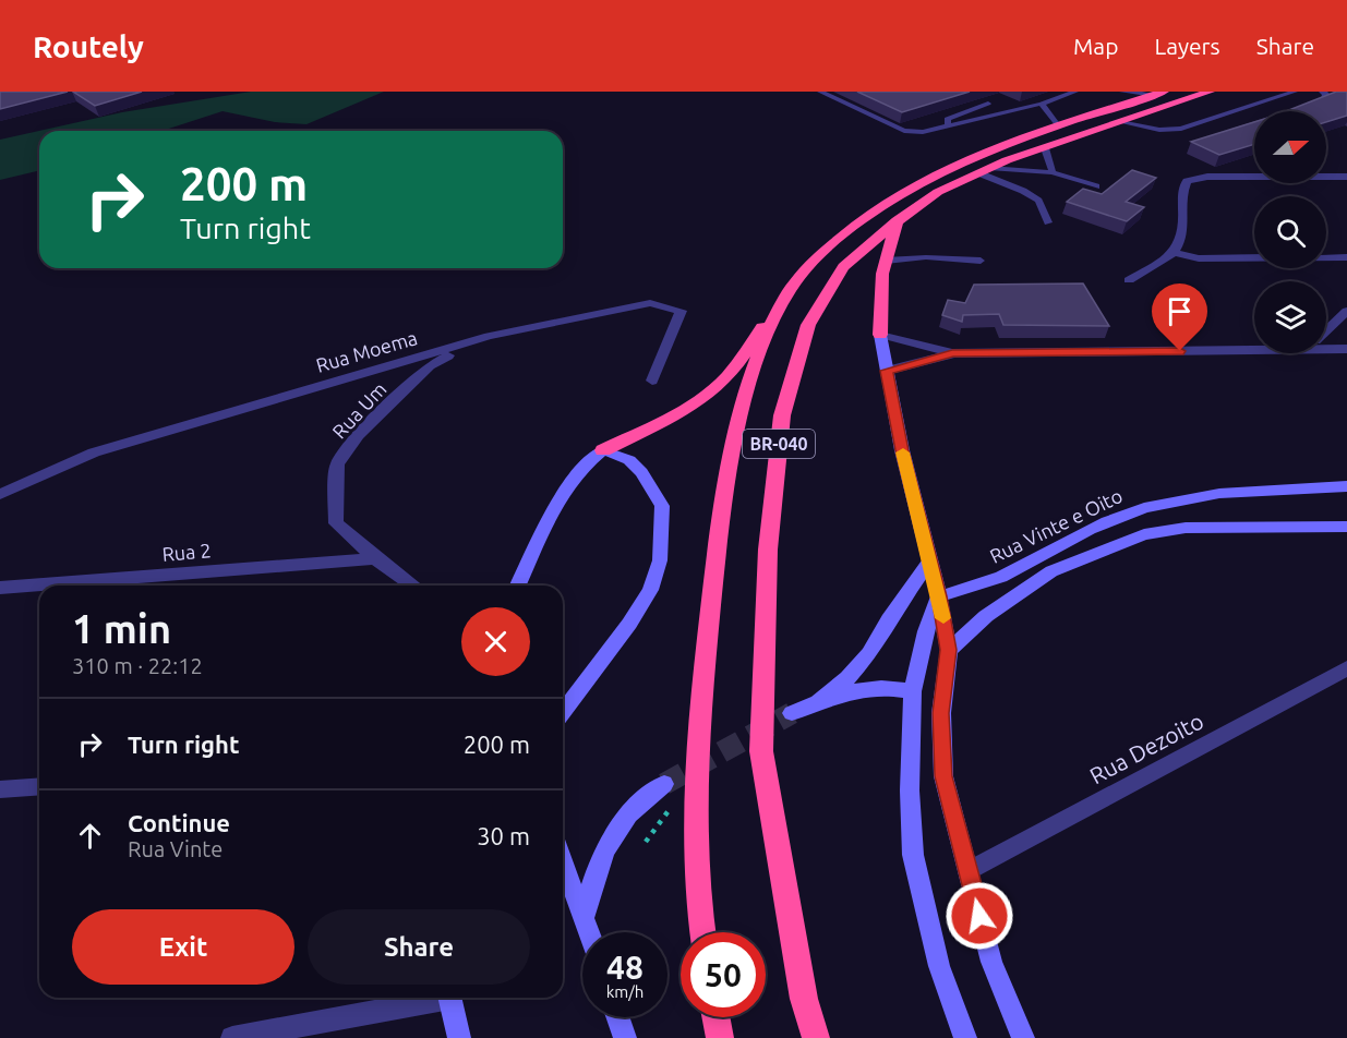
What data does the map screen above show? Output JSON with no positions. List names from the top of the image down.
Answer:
{
  "streets": {
    "highway": ["BR-040"],
    "main road": ["Rua Vinte e Oito"],
    "street": [
      "Rua Moema",
      "Rua Um",
      "Rua 2",
      "Rua Dezoito"
    ]
  },
  "crossings": [
    ["Rua Moema", "Rua Um"],
    ["Rua Um", "Rua 2"]
  ],
  "north": "right",
  "page": {
    "header": "Routely",
    "nav": ["Map", "Layers", "Share"],
    "turn": ["200 m", "Turn right"],
    "heading": ["1 min", "310 m · 22:12"],
    "list": [
      {
        "name": "Turn right",
        "value": "200 m"
      },
      {
        "name": "Continue",
        "note": "Rua Vinte",
        "value": "30 m"
      }
    ],
    "buttons": ["Exit", "Share"],
    "speed": "48 km/h",
    "limit": "50"
  }
}
